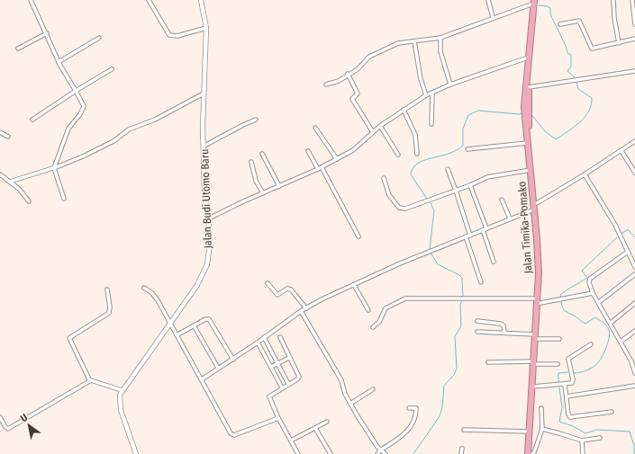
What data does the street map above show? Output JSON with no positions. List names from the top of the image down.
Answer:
{
  "streets": {
    "highway": ["Jalan Timika-Pomako"],
    "street": ["Jalan Budi Utomo Baru"]
  },
  "north": "top left"
}
